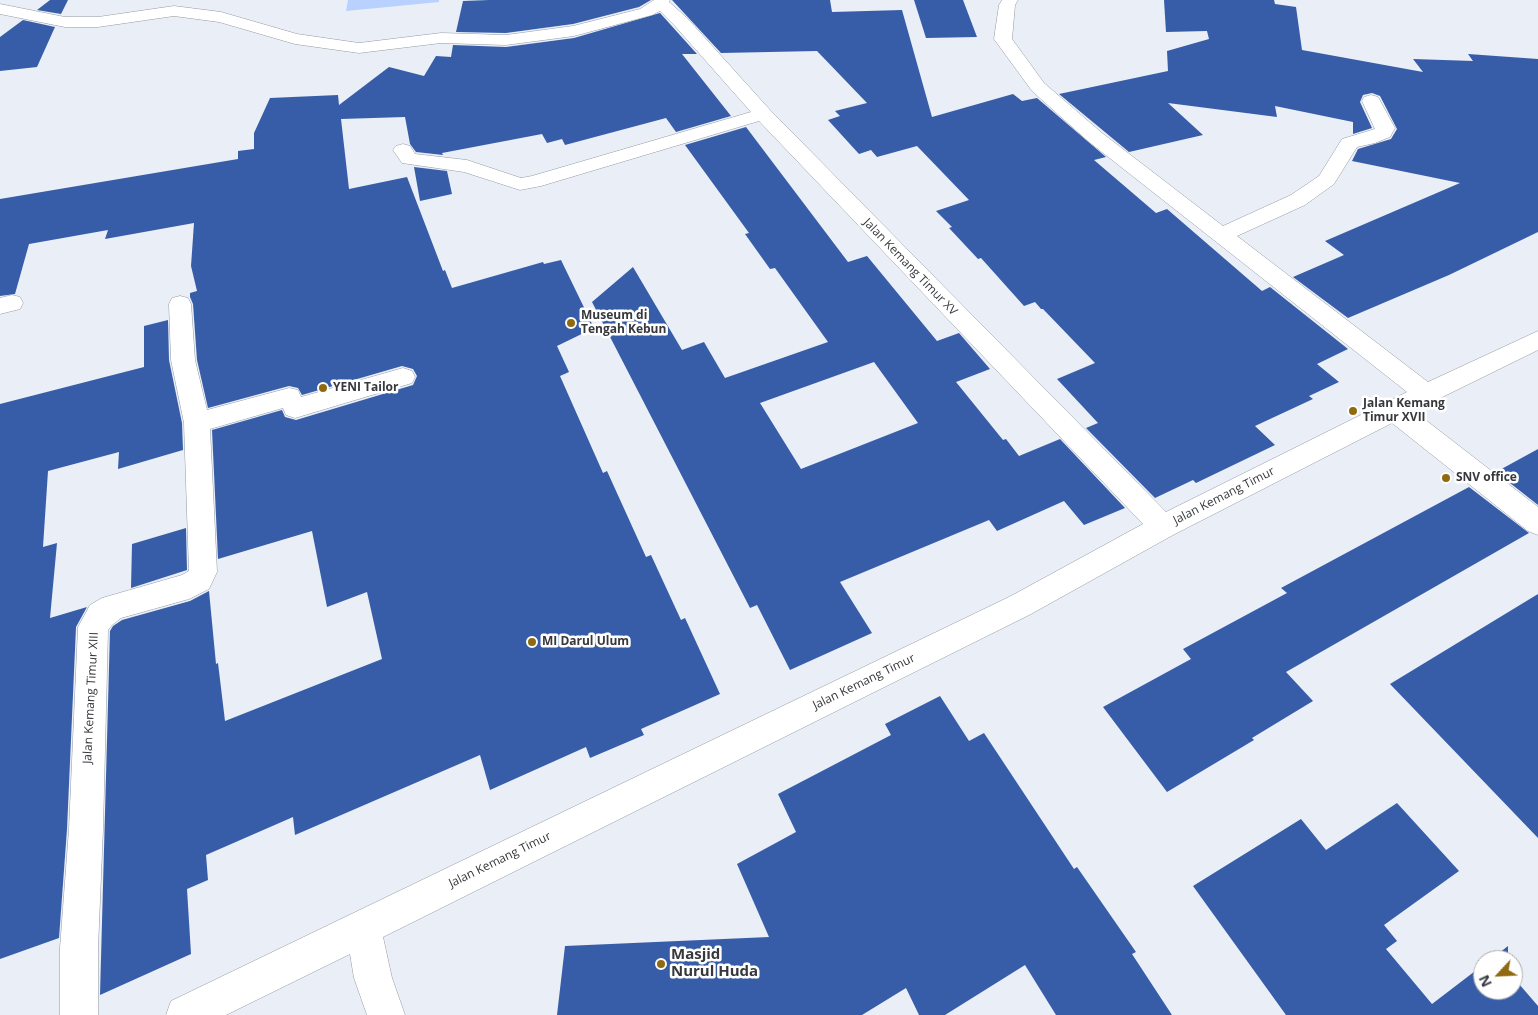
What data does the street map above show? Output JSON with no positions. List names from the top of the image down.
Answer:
{
  "streets": {
    "street": ["Jalan Kemang Timur XV", "Jalan Kemang Timur", "Jalan Kemang Timur XIII"]
  },
  "crossings": [
    ["Jalan Kemang Timur XV", "Jalan Kemang Timur"]
  ],
  "places": [
    "Museum di Tengah Kebun",
    "YENI Tailor",
    "Jalan Kemang Timur XVII",
    "SNV office",
    "MI Darul Ulum",
    "Masjid Nurul Huda"
  ],
  "north": "bottom left"
}
